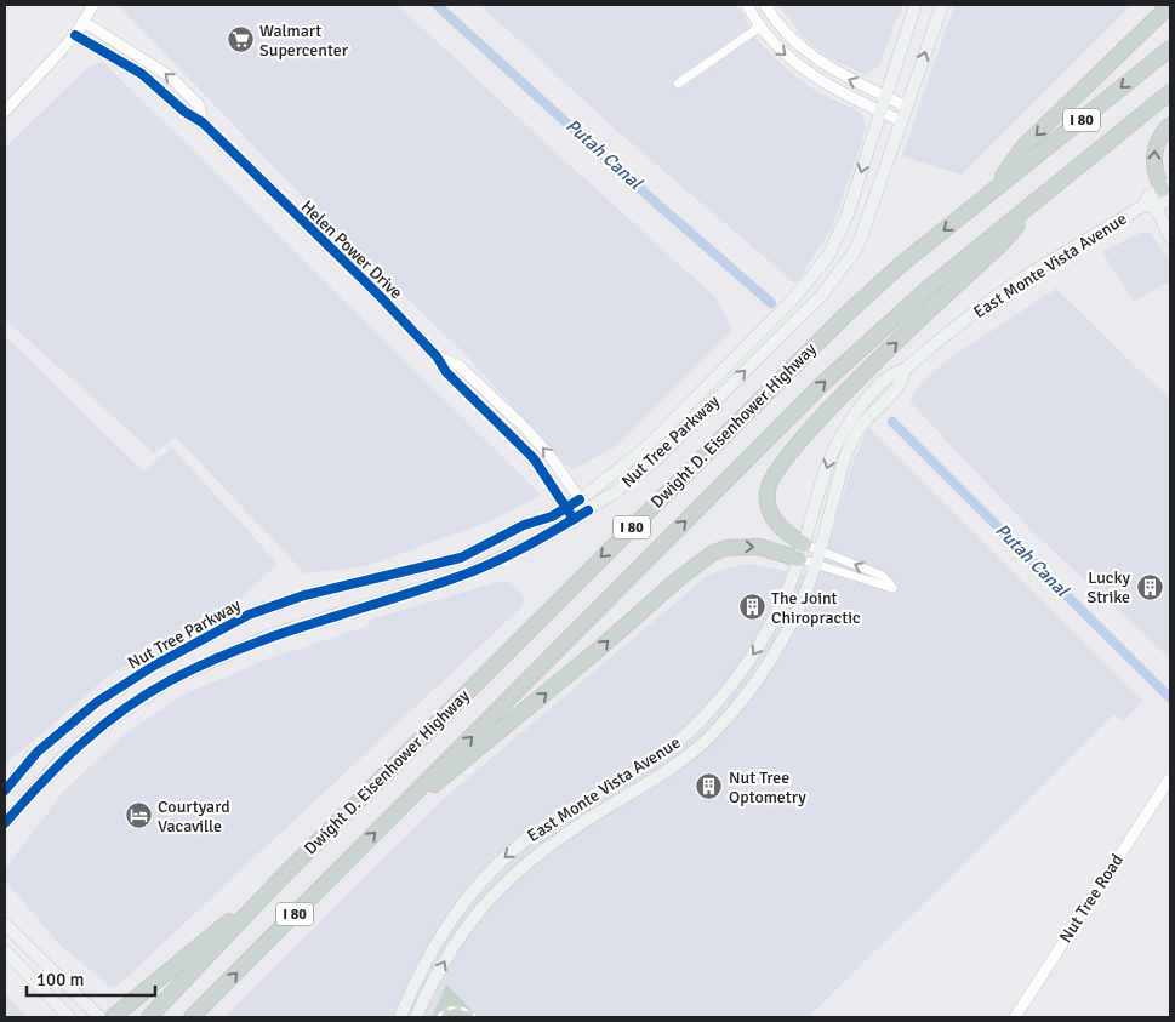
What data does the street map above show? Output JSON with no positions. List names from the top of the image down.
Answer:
{
  "streets": {
    "highway": ["I 80", "Dwight D. Eisenhower Highway"],
    "main road": ["East Monte Vista Avenue", "Nut Tree Parkway"],
    "street": ["Helen Power Drive", "Nut Tree Road"]
  },
  "crossings": [
    ["Helen Power Drive", "Nut Tree Parkway"]
  ],
  "water": ["Putah Canal"],
  "places": {
    "supermarket": ["Walmart Supercenter"],
    "building": ["Lucky Strike", "The Joint Chiropractic", "Nut Tree Optometry"],
    "hotel": ["Courtyard Vacaville"]
  },
  "scale_bar": "100 m"
}
